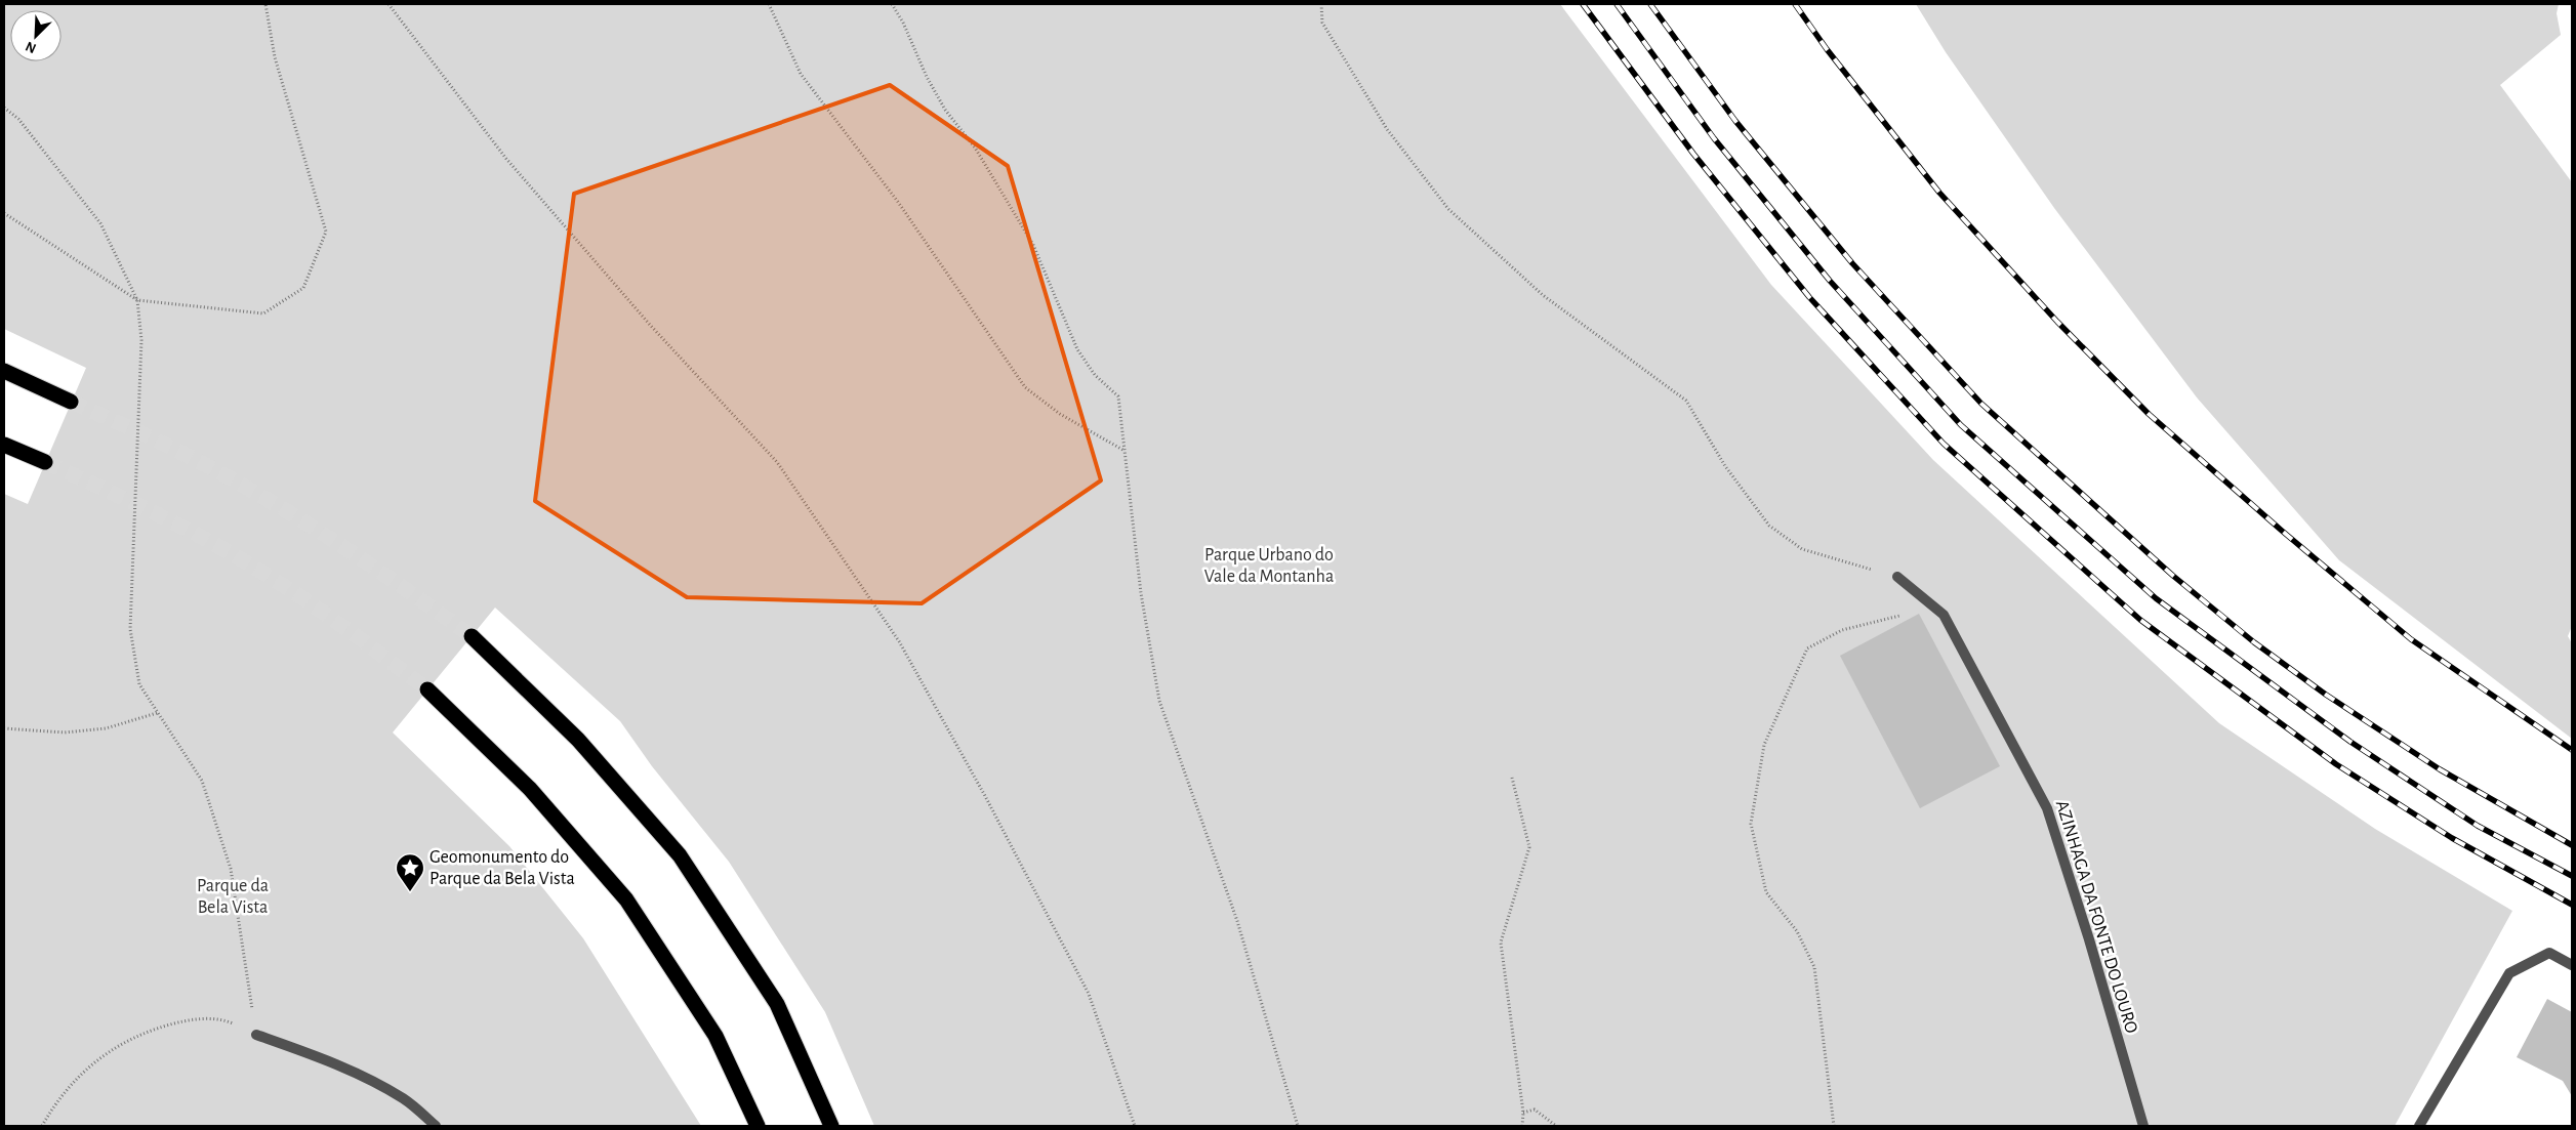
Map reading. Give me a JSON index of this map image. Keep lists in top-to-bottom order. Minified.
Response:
{"streets":{"street":["AZINHAGA DA FONTE DO LOURO"]},"parks":["Parque Urbano do Vale da Montanha","Parque da Bela Vista"],"places":{"place":["Geomonumento do Parque da Bela Vista"]},"north":"bottom left"}
